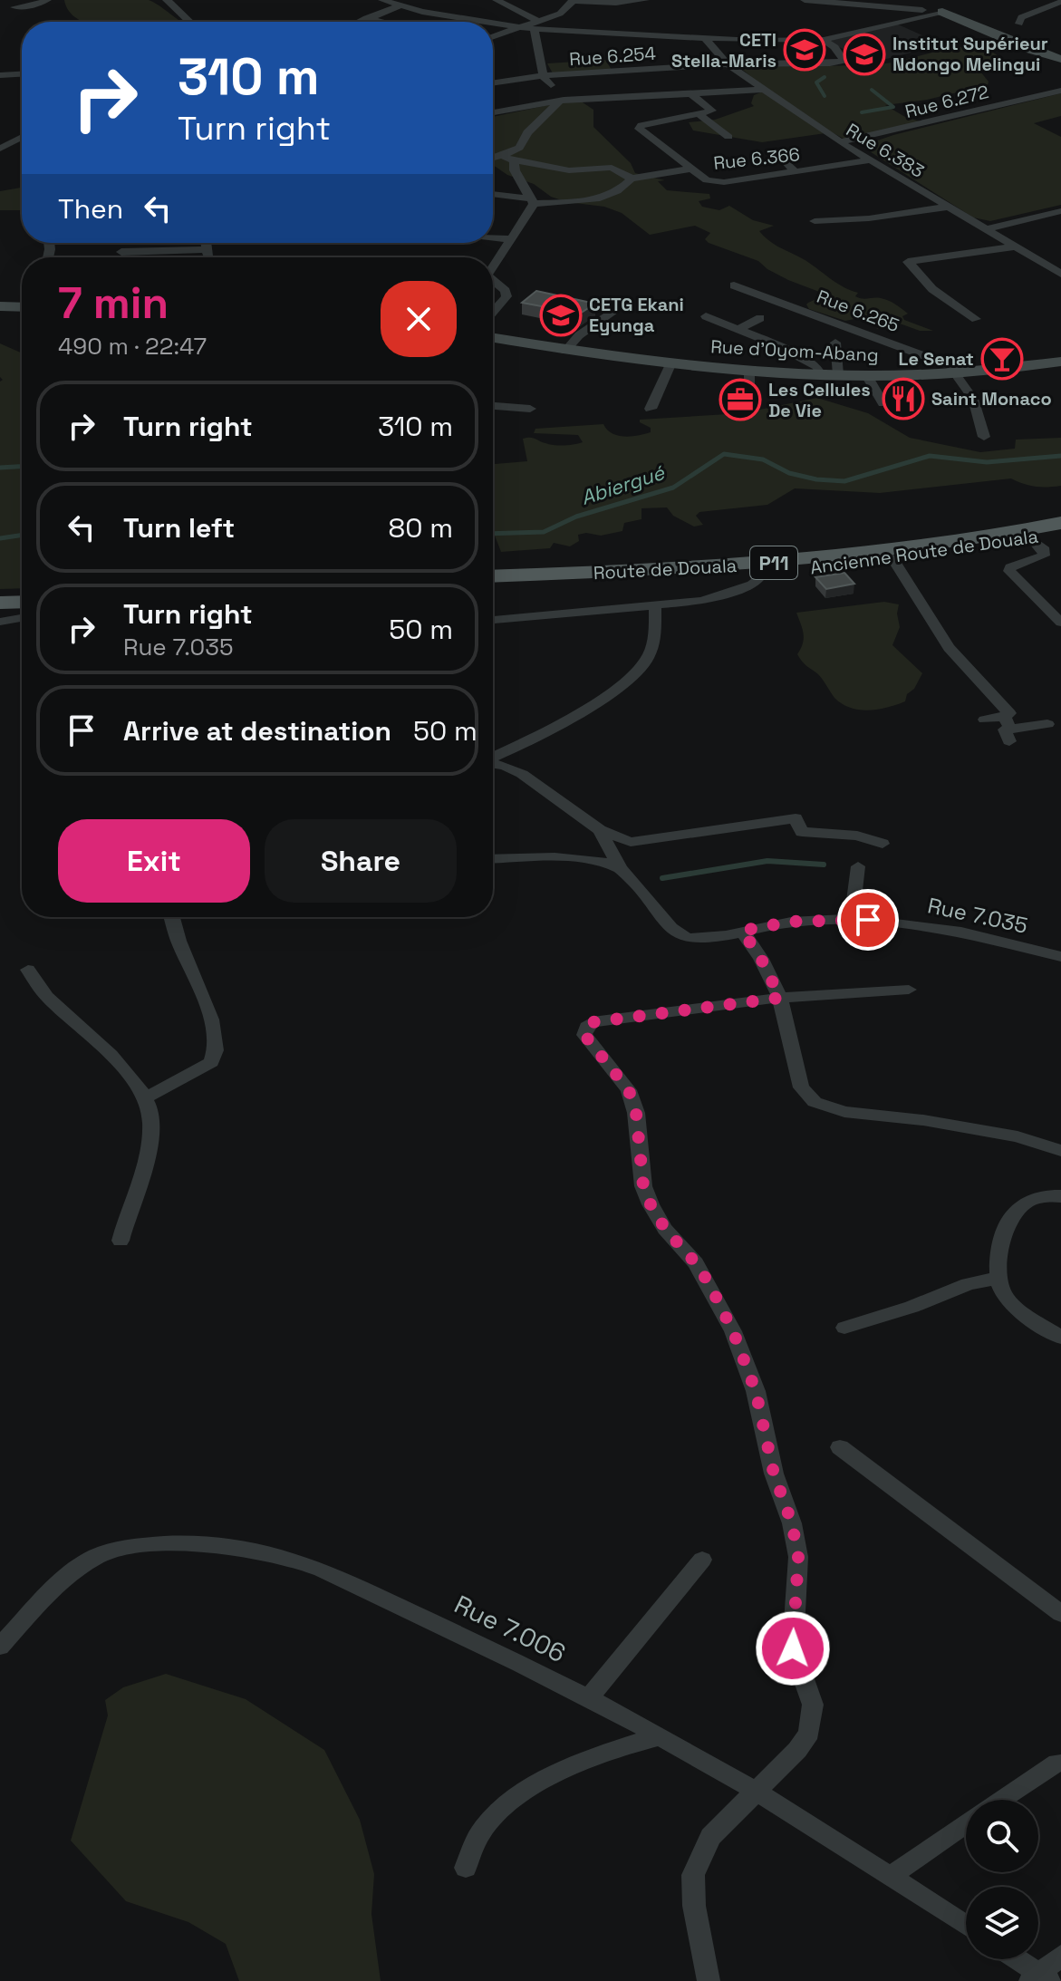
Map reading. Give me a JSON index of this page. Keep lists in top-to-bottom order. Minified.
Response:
{"streets":{"main road":["Rue d'Oyom-Abang","Ancienne Route de Douala","P11","Route de Douala"],"street":["Rue 6.254","Rue 6.272","Rue 6.383","Rue 6.366","Rue 6.265","Rue 7.035","Rue 7.006"]},"crossings":[["Rue 6.254","Rue 6.383"],["Rue 6.272","Rue 6.383"],["Rue 6.383","Rue 6.366"],["Rue 6.265","Rue d'Oyom-Abang"],["Ancienne Route de Douala","Route de Douala"]],"water":["Abiergué"],"places":{"school or university":["CETI Stella-Maris","Institut Supérieur Ndongo Melingui","CETG Ekani Eyunga"],"bar":["Le Senat"],"restaurant":["Saint Monaco"],"office":["Les Cellules De Vie"]},"page":{"turn":["310 m","Turn right"],"then":"Then","heading":["7 min","490 m · 22:47"],"list":[{"name":"Turn right","value":"310 m"},{"name":"Turn left","value":"80 m"},{"name":"Turn right","note":"Rue 7.035","value":"50 m"},{"name":"Arrive at destination","value":"50 m"}],"buttons":["Exit","Share"]}}
